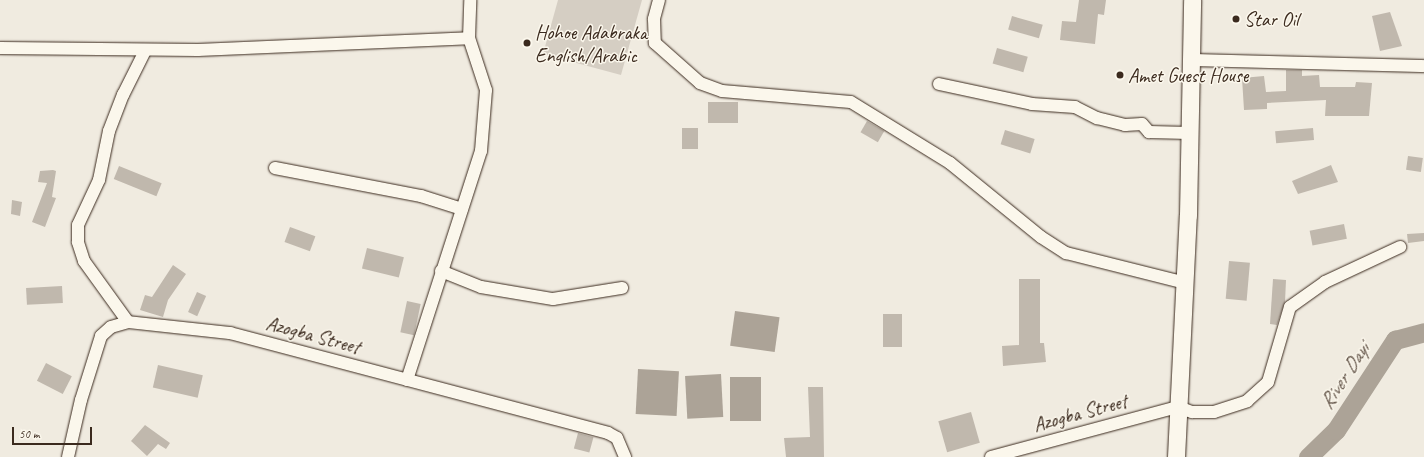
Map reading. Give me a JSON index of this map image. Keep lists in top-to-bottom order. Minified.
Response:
{"streets":{"street":["Azogba Street"]},"water":["River Dayi"],"places":["Star Oil","Hohoe Adabraka English/Arabic","Amet Guest House"],"scale_bar":"50 m"}
